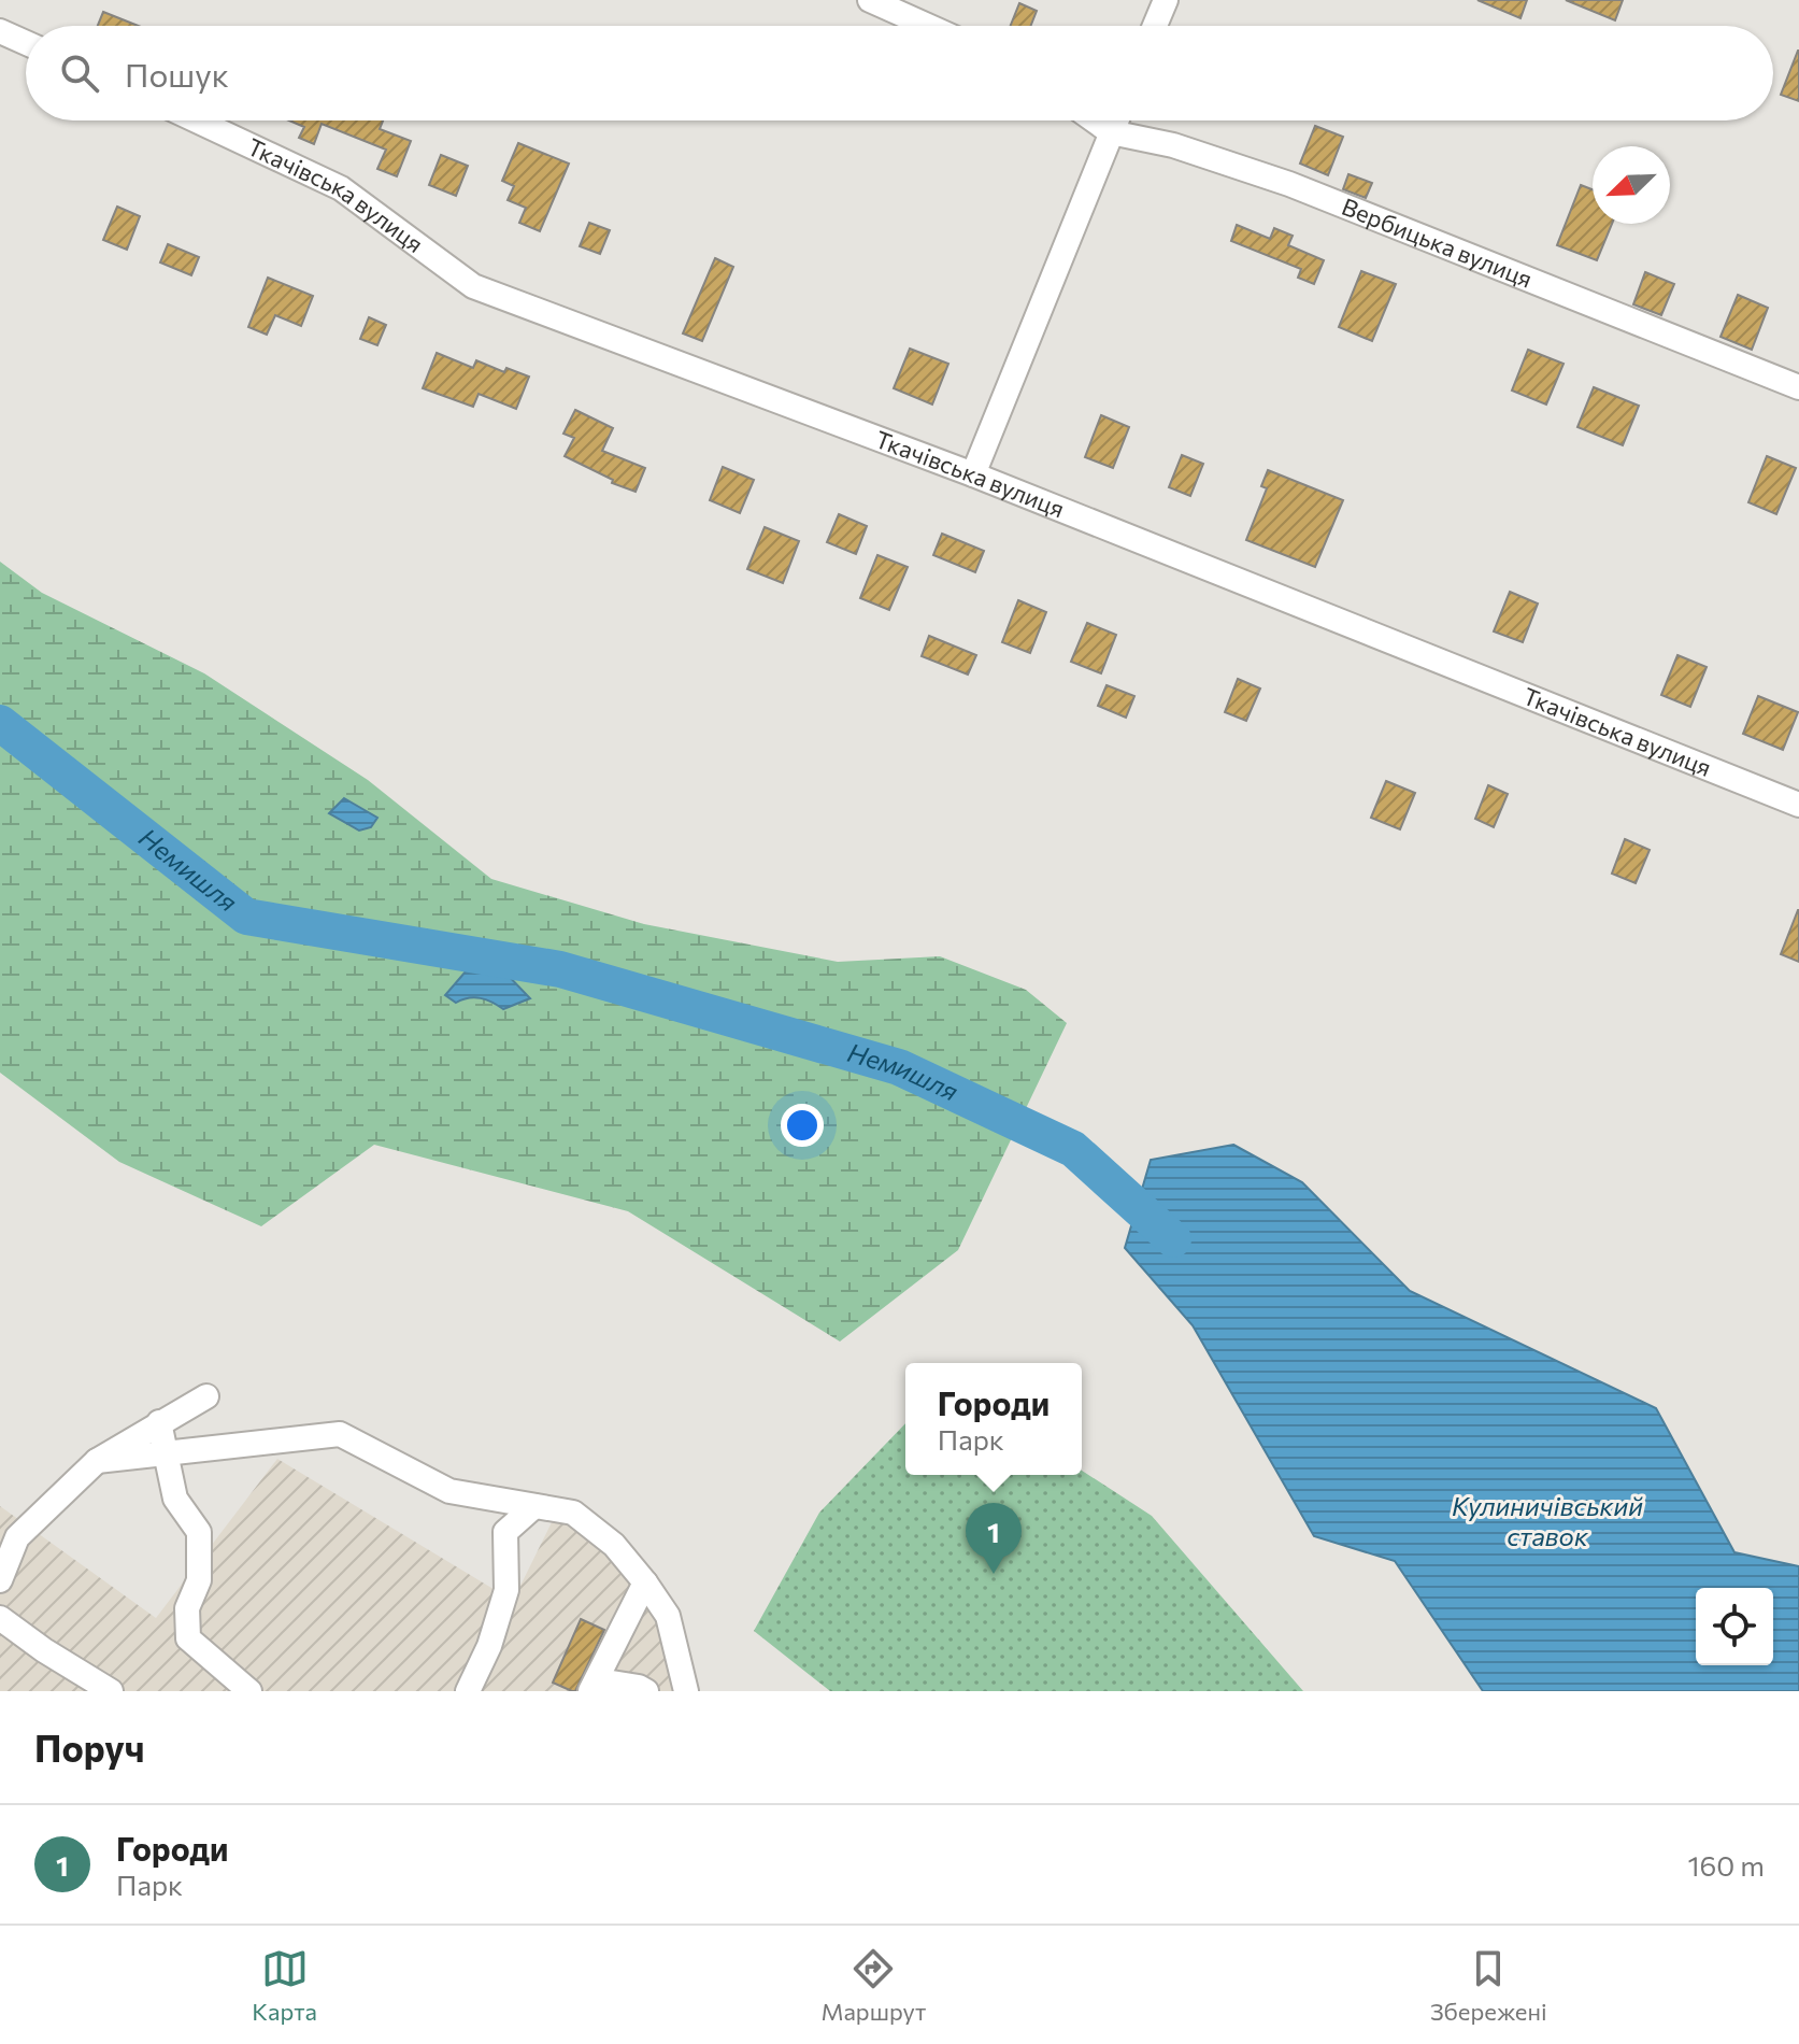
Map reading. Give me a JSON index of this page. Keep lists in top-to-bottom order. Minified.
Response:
{"streets":{"street":["Ткачівська вулиця","Вербицька вулиця"]},"water":["Немишля","Кулиничівський ставок"],"north":"bottom left","page":{"search":"Пошук","popup":["Городи","Парк"],"pins":"1","heading":"Поруч","list":[{"mark":"1","name":"Городи","note":"Парк","value":"160 m"}],"nav":["Карта","Маршрут","Збережені"]}}
